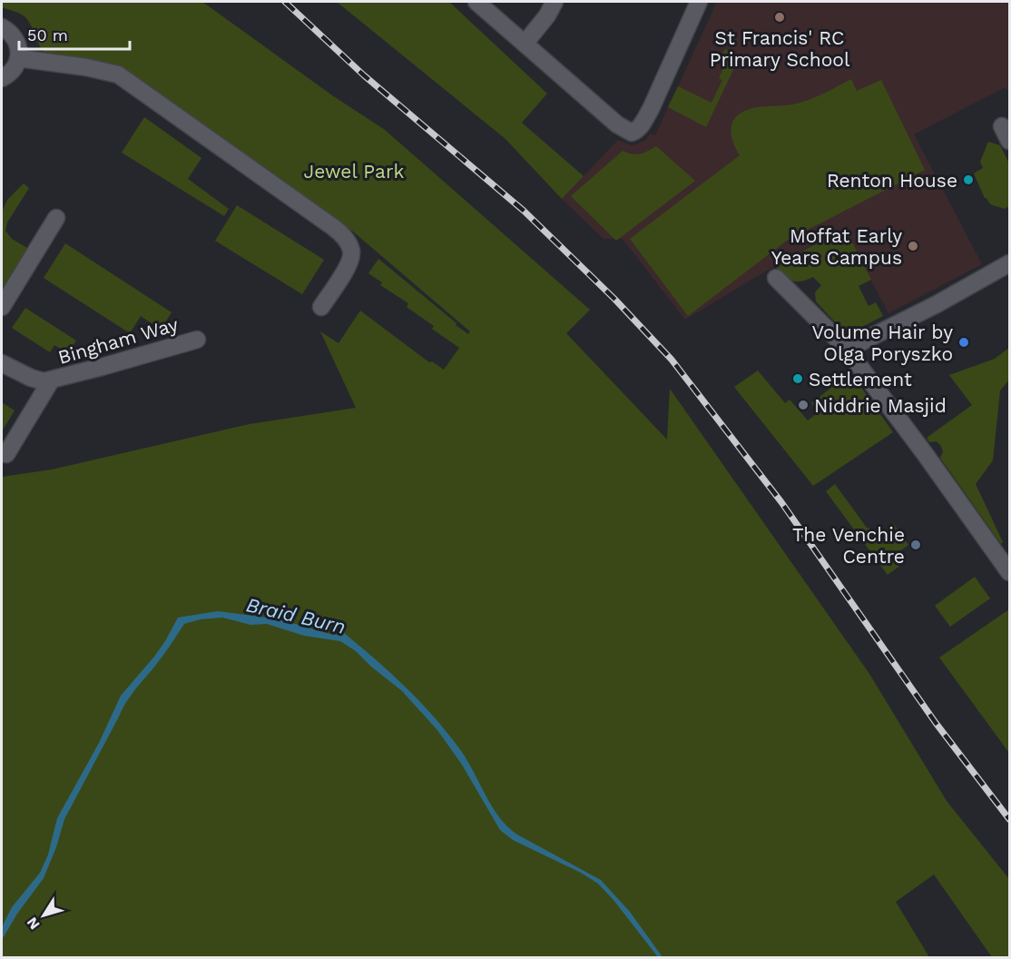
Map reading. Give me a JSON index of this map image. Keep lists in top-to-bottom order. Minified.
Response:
{"streets":{"street":["Bingham Way"]},"water":["Braid Burn"],"parks":["Jewel Park"],"places":["St Francis' RC Primary School","Renton House","Moffat Early Years Campus","Volume Hair by Olga Poryszko","Settlement","Niddrie Masjid","The Venchie Centre"],"scale_bar":"50 m","north":"bottom left"}
